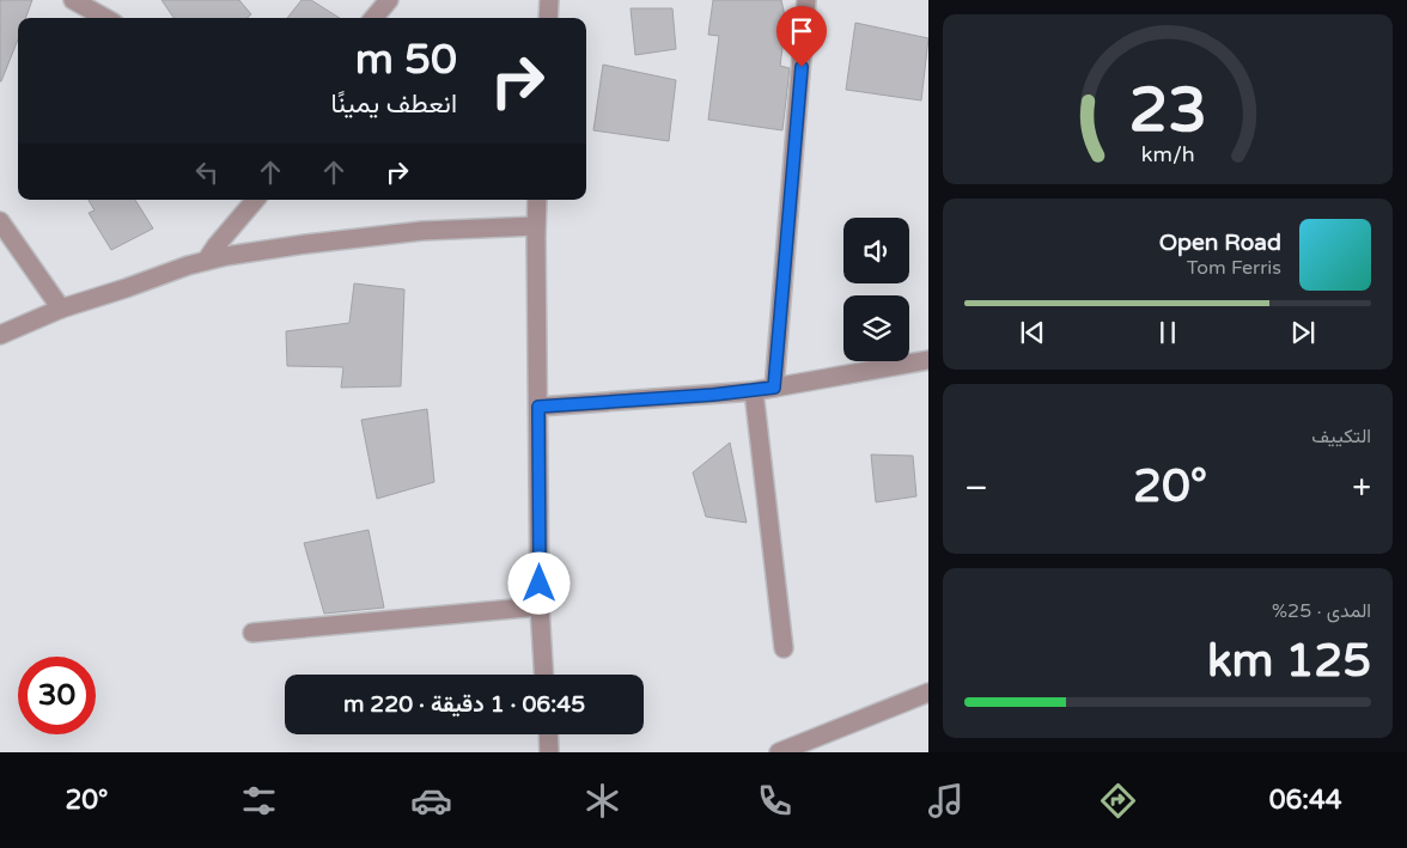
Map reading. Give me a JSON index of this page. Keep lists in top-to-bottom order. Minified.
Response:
{"page":{"turn":["50 m","انعطف يمينًا"],"song":["Open Road","Tom Ferris"],"tile":["التكييف",["المدى · 25%","125 km"]],"heat":["−","20°","+"],"limit":"30","trip":"06:45 · 1 دقيقة · 220 m","tabs":["06:44","20°"],"gauge":["23","km/h"]}}
